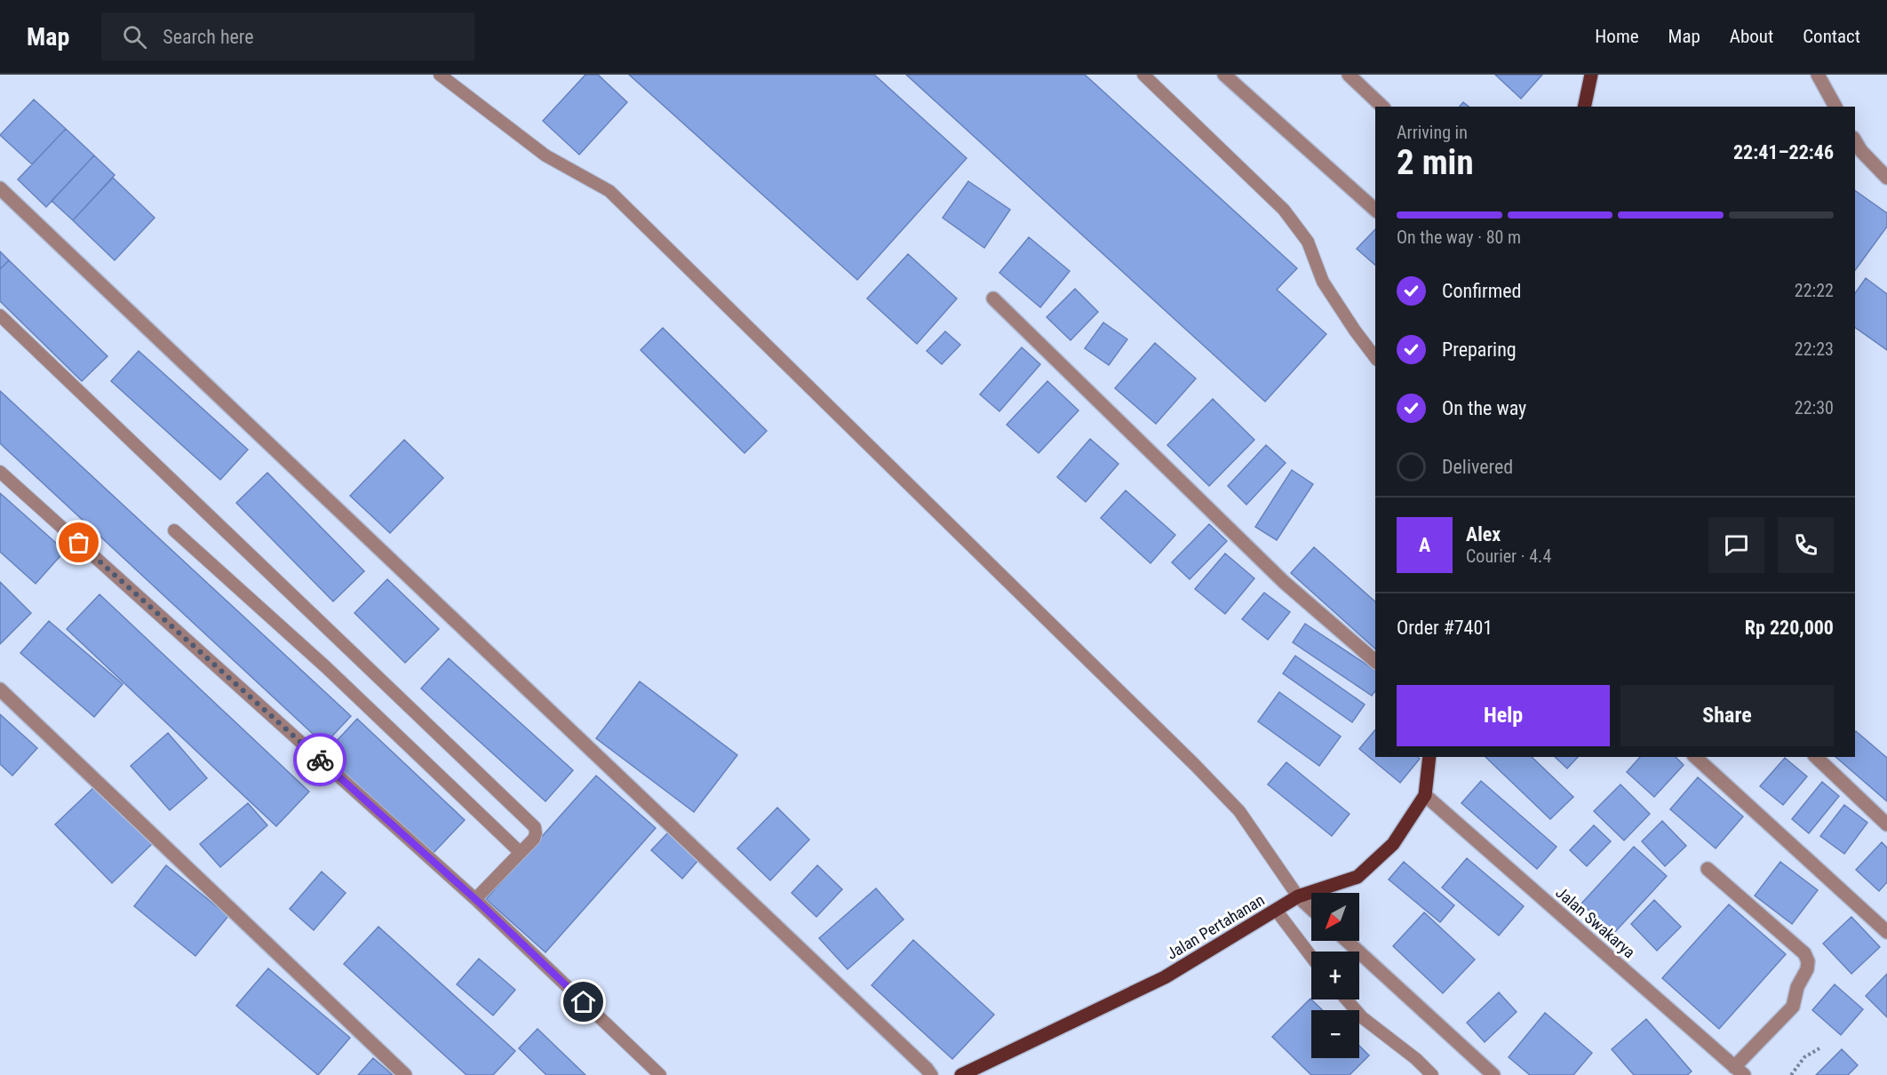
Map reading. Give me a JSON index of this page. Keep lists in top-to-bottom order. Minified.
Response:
{"streets":{"main road":["Jalan Pertahanan"],"street":["Jalan Swakarya"]},"crossings":[["Jalan Swakarya","Jalan Pertahanan"]],"north":"bottom left","page":{"header":"Map","search":"Search here","nav":["Home","Map","About","Contact"],"heading":["2 min","Arriving in","22:41–22:46"],"panel":["Alex","Courier · 4.4","Order #7401","Rp 220,000"],"bar":"On the way · 80 m","list":[["Confirmed","22:22"],["Preparing","22:23"],["On the way","22:30"],"Delivered"],"round":"A","buttons":["Help","Share"],"map_buttons":["+","−"]}}
